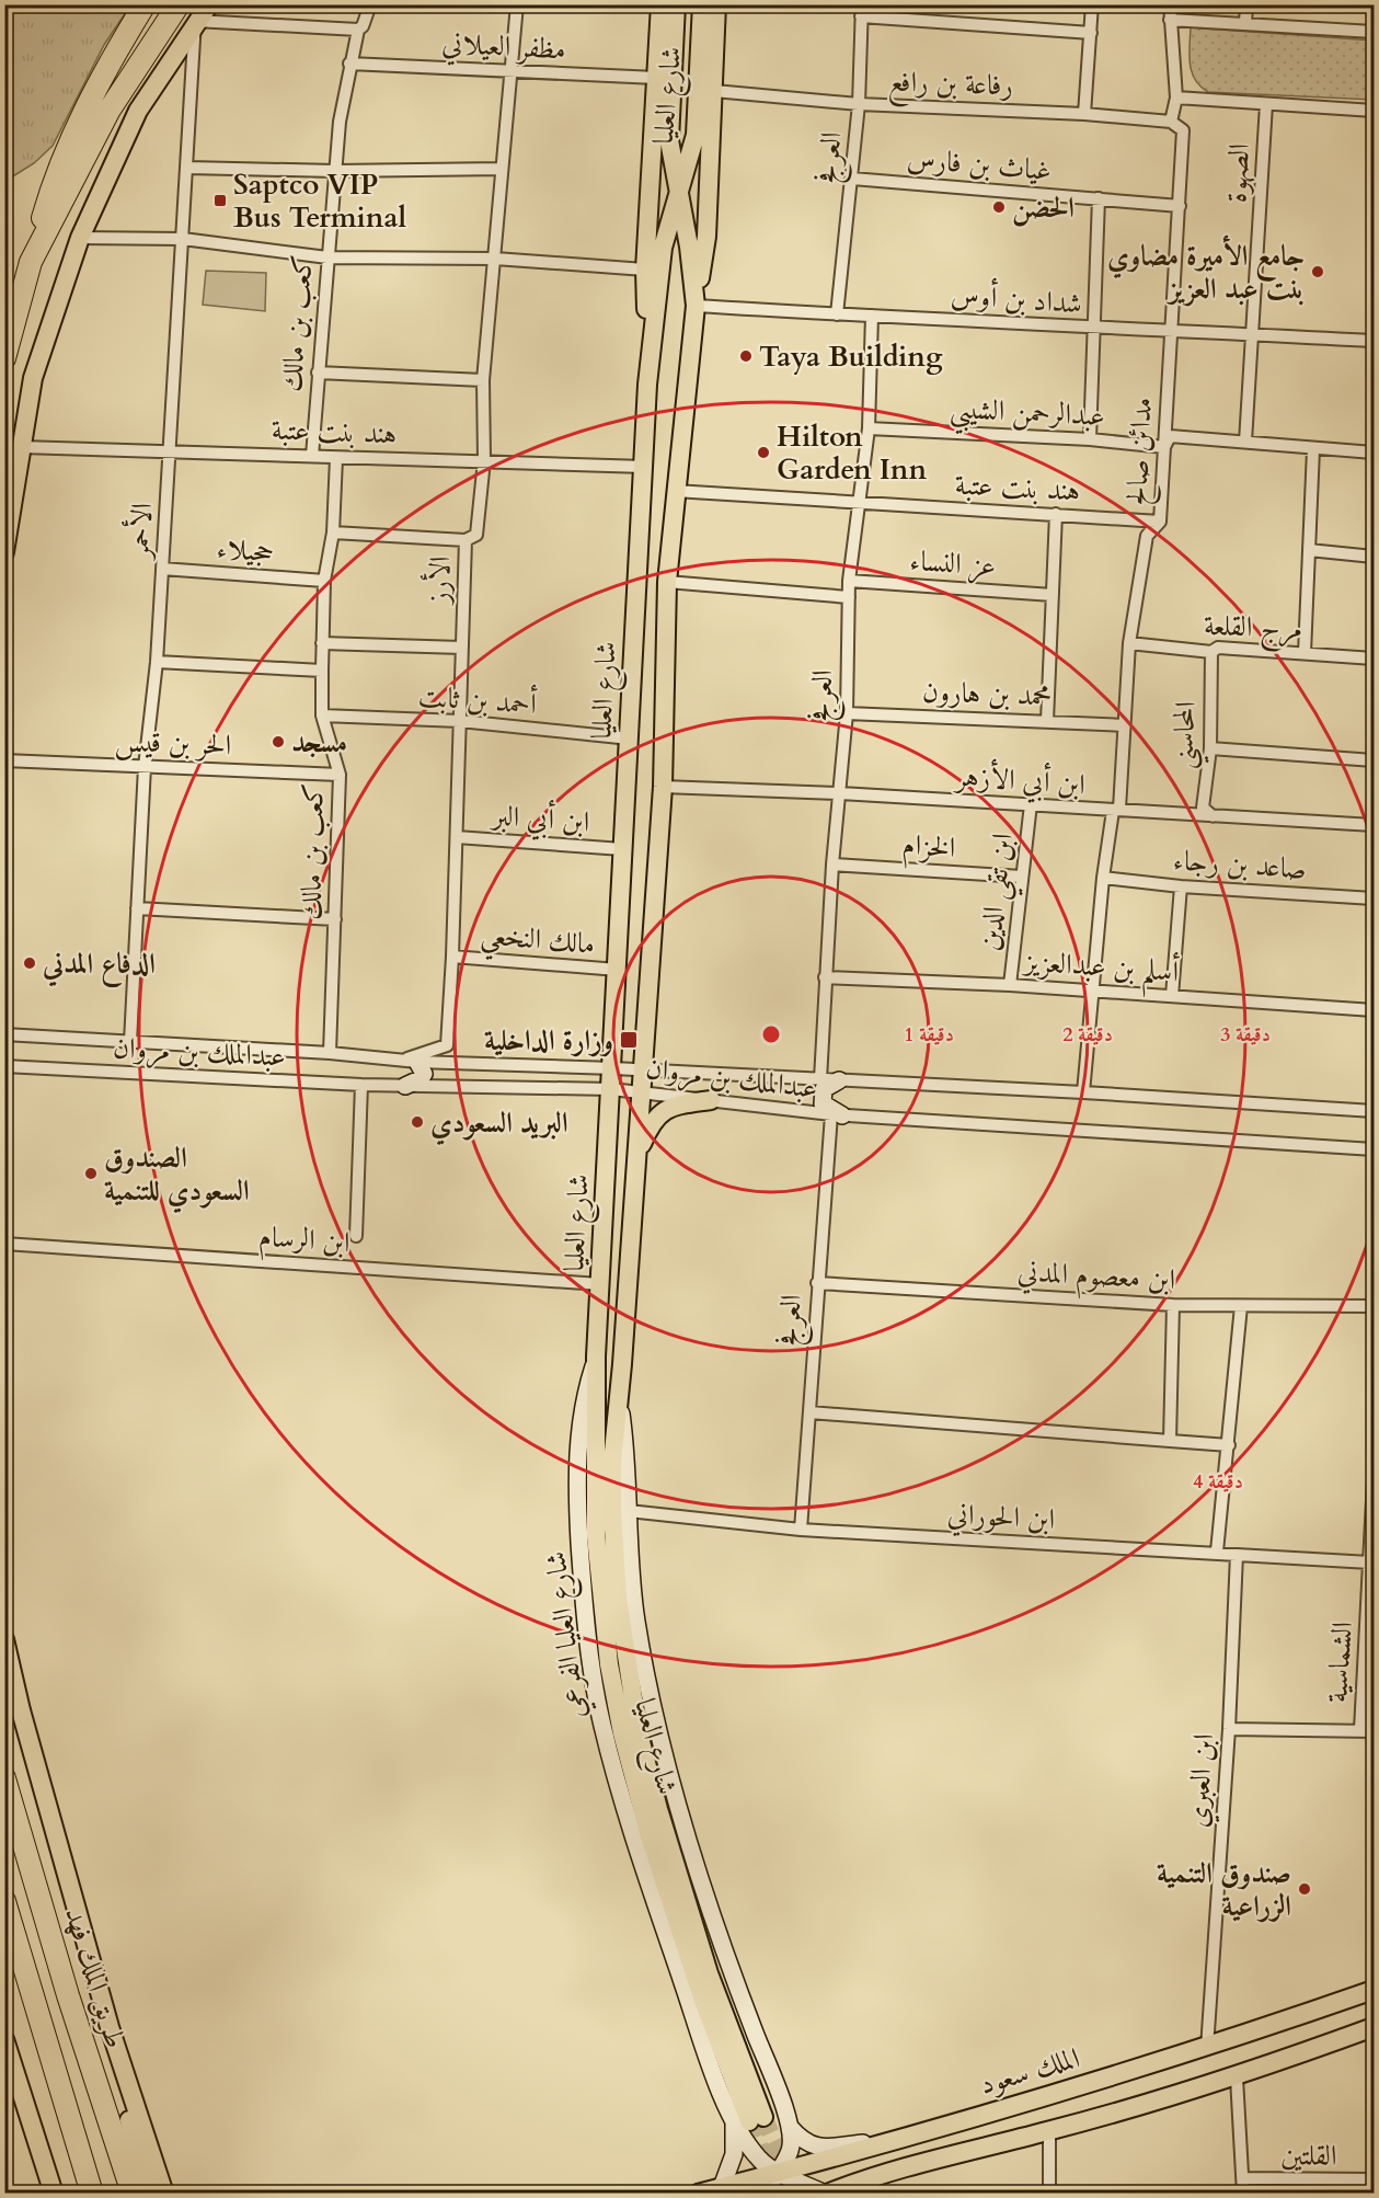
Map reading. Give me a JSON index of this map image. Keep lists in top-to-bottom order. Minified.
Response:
{"streets":{"highway":["طريق الملك فهد"],"main road":["شارع العليا","الملك سعود"],"street":["مظفر العيلاني","رفاعة بن رافع","العرفج","غياث بن فارس","الصهوة","شداد بن أوس","كعب بن مالك","عبدالرحمن الشيبي","هند بنت عتبة","مدائن صالح","الأحمر","حجيلاء","عز النساء","الأرز","مرج القلعة","محمد بن هارون","أحمد بن ثابت","المحاسني","الحر بن قيس","ابن أبي الأزهر","ابن أبي البر","الخزام","صاعد بن رجاء","ابن تقي الدين","مالك النخعي","أسلم بن عبدالعزيز","عبدالملك بن مروان","ابن الرسام","ابن معصوم المدني","ابن الحوراني","الشماسية","ابن العبري","القلتين"]},"crossings":[["مظفر العيلاني","كعب بن مالك"],["مظفر العيلاني","الأرز"],["رفاعة بن رافع","العرفج"],["رفاعة بن رافع","مدائن صالح"],["شارع العليا","شداد بن أوس"],["شارع العليا","هند بنت عتبة"],["شارع العليا","أحمد بن ثابت"],["شارع العليا","ابن أبي الأزهر"],["شارع العليا","ابن أبي البر"],["شارع العليا","مالك النخعي"],["شارع العليا","عبدالملك بن مروان"],["شارع العليا","ابن الرسام"],["العرفج","غياث بن فارس"],["العرفج","شداد بن أوس"],["العرفج","عبدالرحمن الشيبي"],["العرفج","هند بنت عتبة"],["العرفج","عز النساء"],["العرفج","محمد بن هارون"],["العرفج","ابن أبي الأزهر"],["العرفج","الخزام"],["العرفج","أسلم بن عبدالعزيز"],["العرفج","عبدالملك بن مروان"],["العرفج","ابن معصوم المدني"],["العرفج","ابن الحوراني"],["غياث بن فارس","مدائن صالح"],["الصهوة","شداد بن أوس"],["الصهوة","عبدالرحمن الشيبي"],["شداد بن أوس","مدائن صالح"],["كعب بن مالك","هند بنت عتبة"],["كعب بن مالك","حجيلاء"],["كعب بن مالك","أحمد بن ثابت"],["كعب بن مالك","الحر بن قيس"],["كعب بن مالك","عبدالملك بن مروان"],["عبدالرحمن الشيبي","مدائن صالح"],["هند بنت عتبة","مدائن صالح"],["هند بنت عتبة","الأحمر"],["هند بنت عتبة","الأرز"],["مدائن صالح","مرج القلعة"],["مدائن صالح","محمد بن هارون"],["مدائن صالح","ابن أبي الأزهر"],["مدائن صالح","صاعد بن رجاء"],["مدائن صالح","أسلم بن عبدالعزيز"],["مدائن صالح","عبدالملك بن مروان"],["الأحمر","حجيلاء"],["الأحمر","الحر بن قيس"],["الأحمر","عبدالملك بن مروان"],["الأرز","أحمد بن ثابت"],["الأرز","ابن أبي البر"],["الأرز","مالك النخعي"],["الأرز","عبدالملك بن مروان"],["مرج القلعة","المحاسني"],["المحاسني","ابن أبي الأزهر"],["ابن أبي الأزهر","ابن تقي الدين"],["الخزام","ابن تقي الدين"],["ابن تقي الدين","أسلم بن عبدالعزيز"],["ابن الحوراني","الشماسية"],["ابن الحوراني","ابن العبري"],["ابن العبري","الملك سعود"]],"places":{"transit":["Saptco VIP Bus Terminal","وزارة الداخلية"],"other":["الحضن","جامع الأميرة مضاوي بنت عبد العزيز","Taya Building","Hilton Garden Inn","مسجد","الدفاع المدني","البريد السعودي","الصندوق السعودي للتنمية","صندوق التنمية الزراعية"]},"rings":["1 دقيقة","2 دقيقة","3 دقيقة","4 دقيقة"]}
